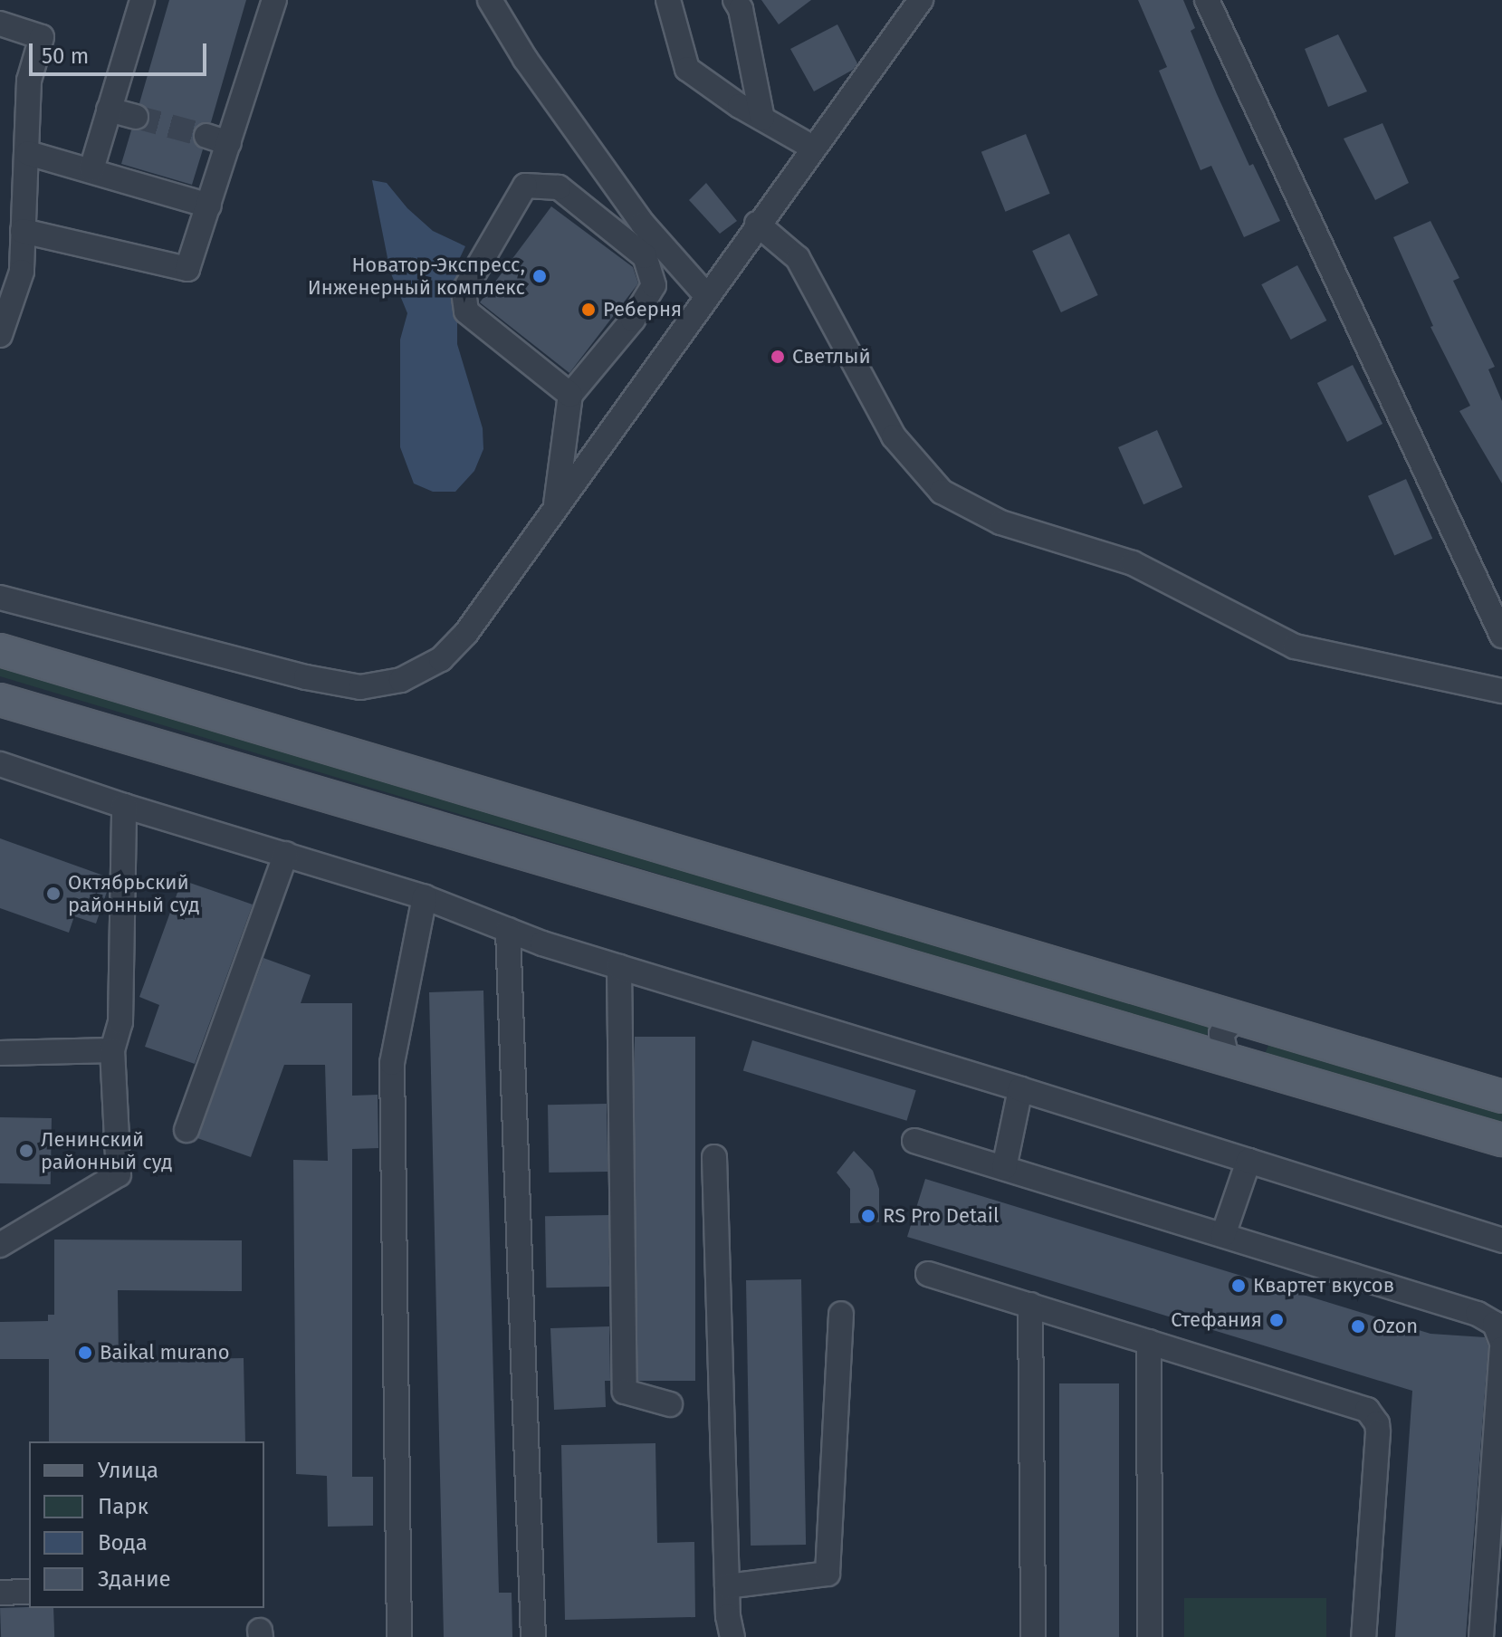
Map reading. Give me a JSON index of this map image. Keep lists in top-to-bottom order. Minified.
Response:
{"places":["Новатор-Экспресс, Инженерный комплекс","Реберня","Светлый","Октябрьский районный суд","Ленинский районный суд","RS Pro Detail","Квартет вкусов","Стефания","Ozon","Baikal murano"],"legend":["Улица","Парк","Вода","Здание"],"scale_bar":"50 m"}
